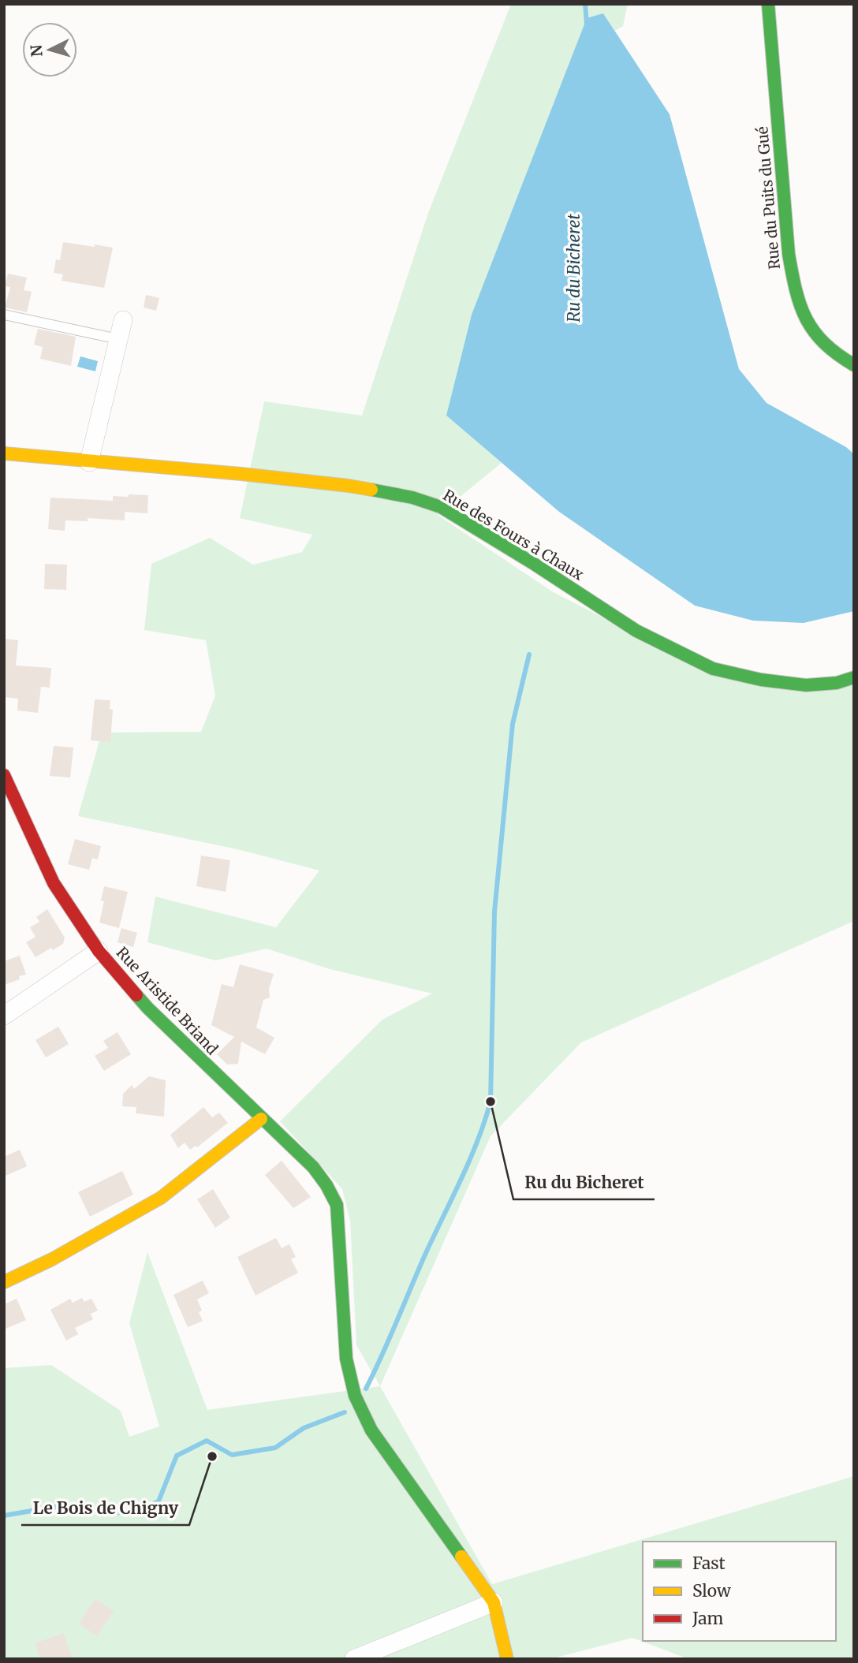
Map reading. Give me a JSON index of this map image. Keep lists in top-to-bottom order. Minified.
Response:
{"streets":{"street":["Rue du Puits du Gué","Rue des Fours à Chaux","Rue Aristide Briand"]},"water":["Ru du Bicheret"],"places":["Ru du Bicheret","Le Bois de Chigny"],"legend":["Fast","Slow","Jam"],"north":"left"}
